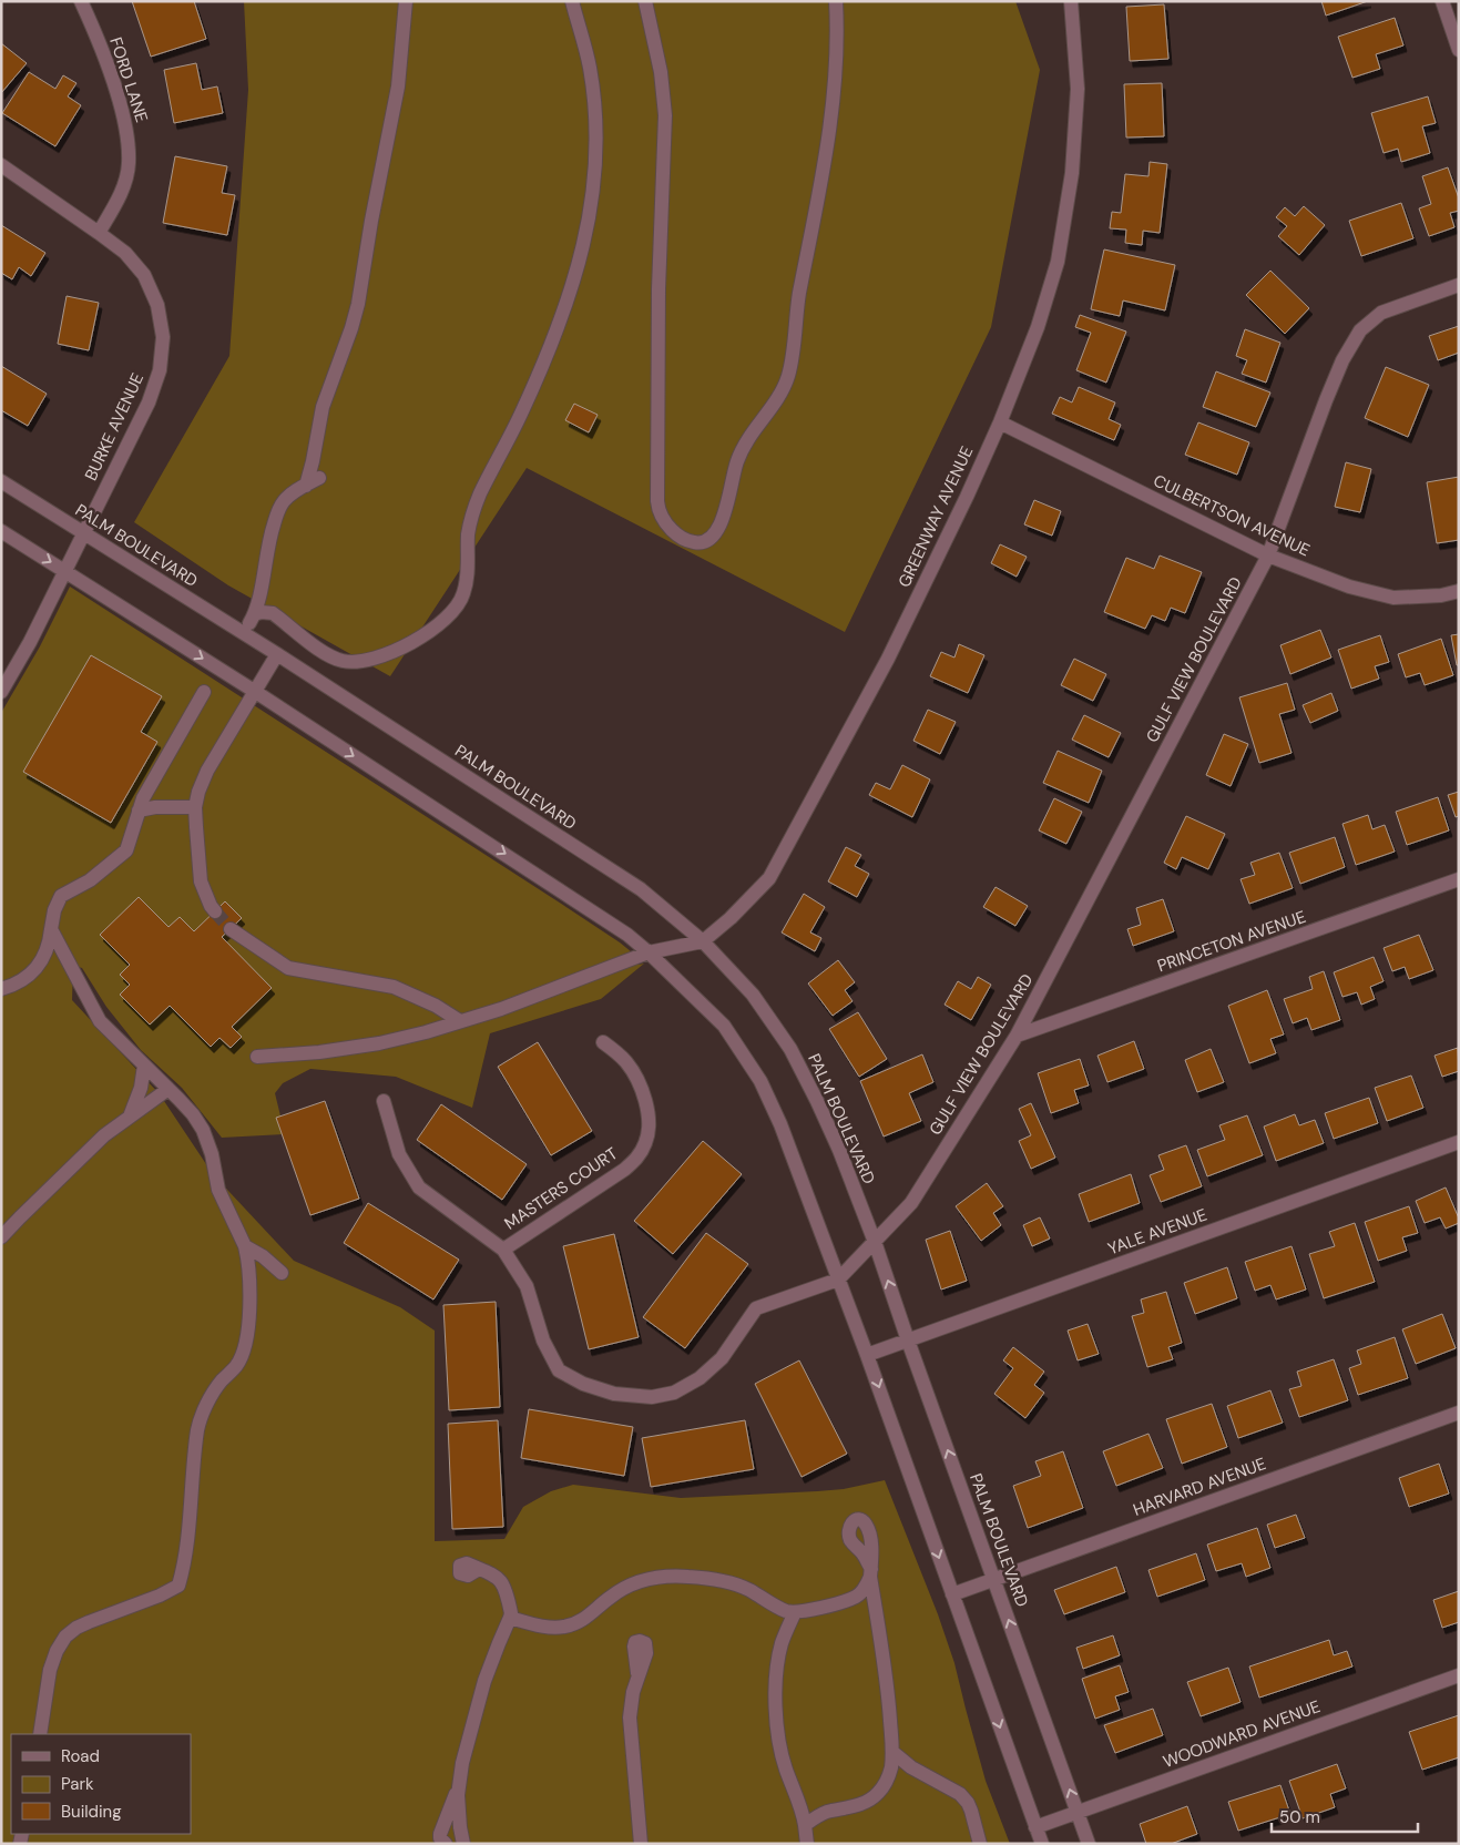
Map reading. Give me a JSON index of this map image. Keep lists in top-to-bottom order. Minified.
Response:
{"streets":{"street":["FORD LANE","BURKE AVENUE","CULBERTSON AVENUE","GREENWAY AVENUE","PALM BOULEVARD","GULF VIEW BOULEVARD","PRINCETON AVENUE","MASTERS COURT","YALE AVENUE","HARVARD AVENUE","WOODWARD AVENUE"]},"crossings":[["FORD LANE","BURKE AVENUE"],["BURKE AVENUE","PALM BOULEVARD"],["CULBERTSON AVENUE","GREENWAY AVENUE"],["CULBERTSON AVENUE","GULF VIEW BOULEVARD"],["GREENWAY AVENUE","PALM BOULEVARD"],["PALM BOULEVARD","GULF VIEW BOULEVARD"],["PALM BOULEVARD","YALE AVENUE"],["PALM BOULEVARD","HARVARD AVENUE"],["PALM BOULEVARD","WOODWARD AVENUE"],["GULF VIEW BOULEVARD","PRINCETON AVENUE"],["GULF VIEW BOULEVARD","MASTERS COURT"]],"legend":["Road","Park","Building"],"scale_bar":"50 m"}
